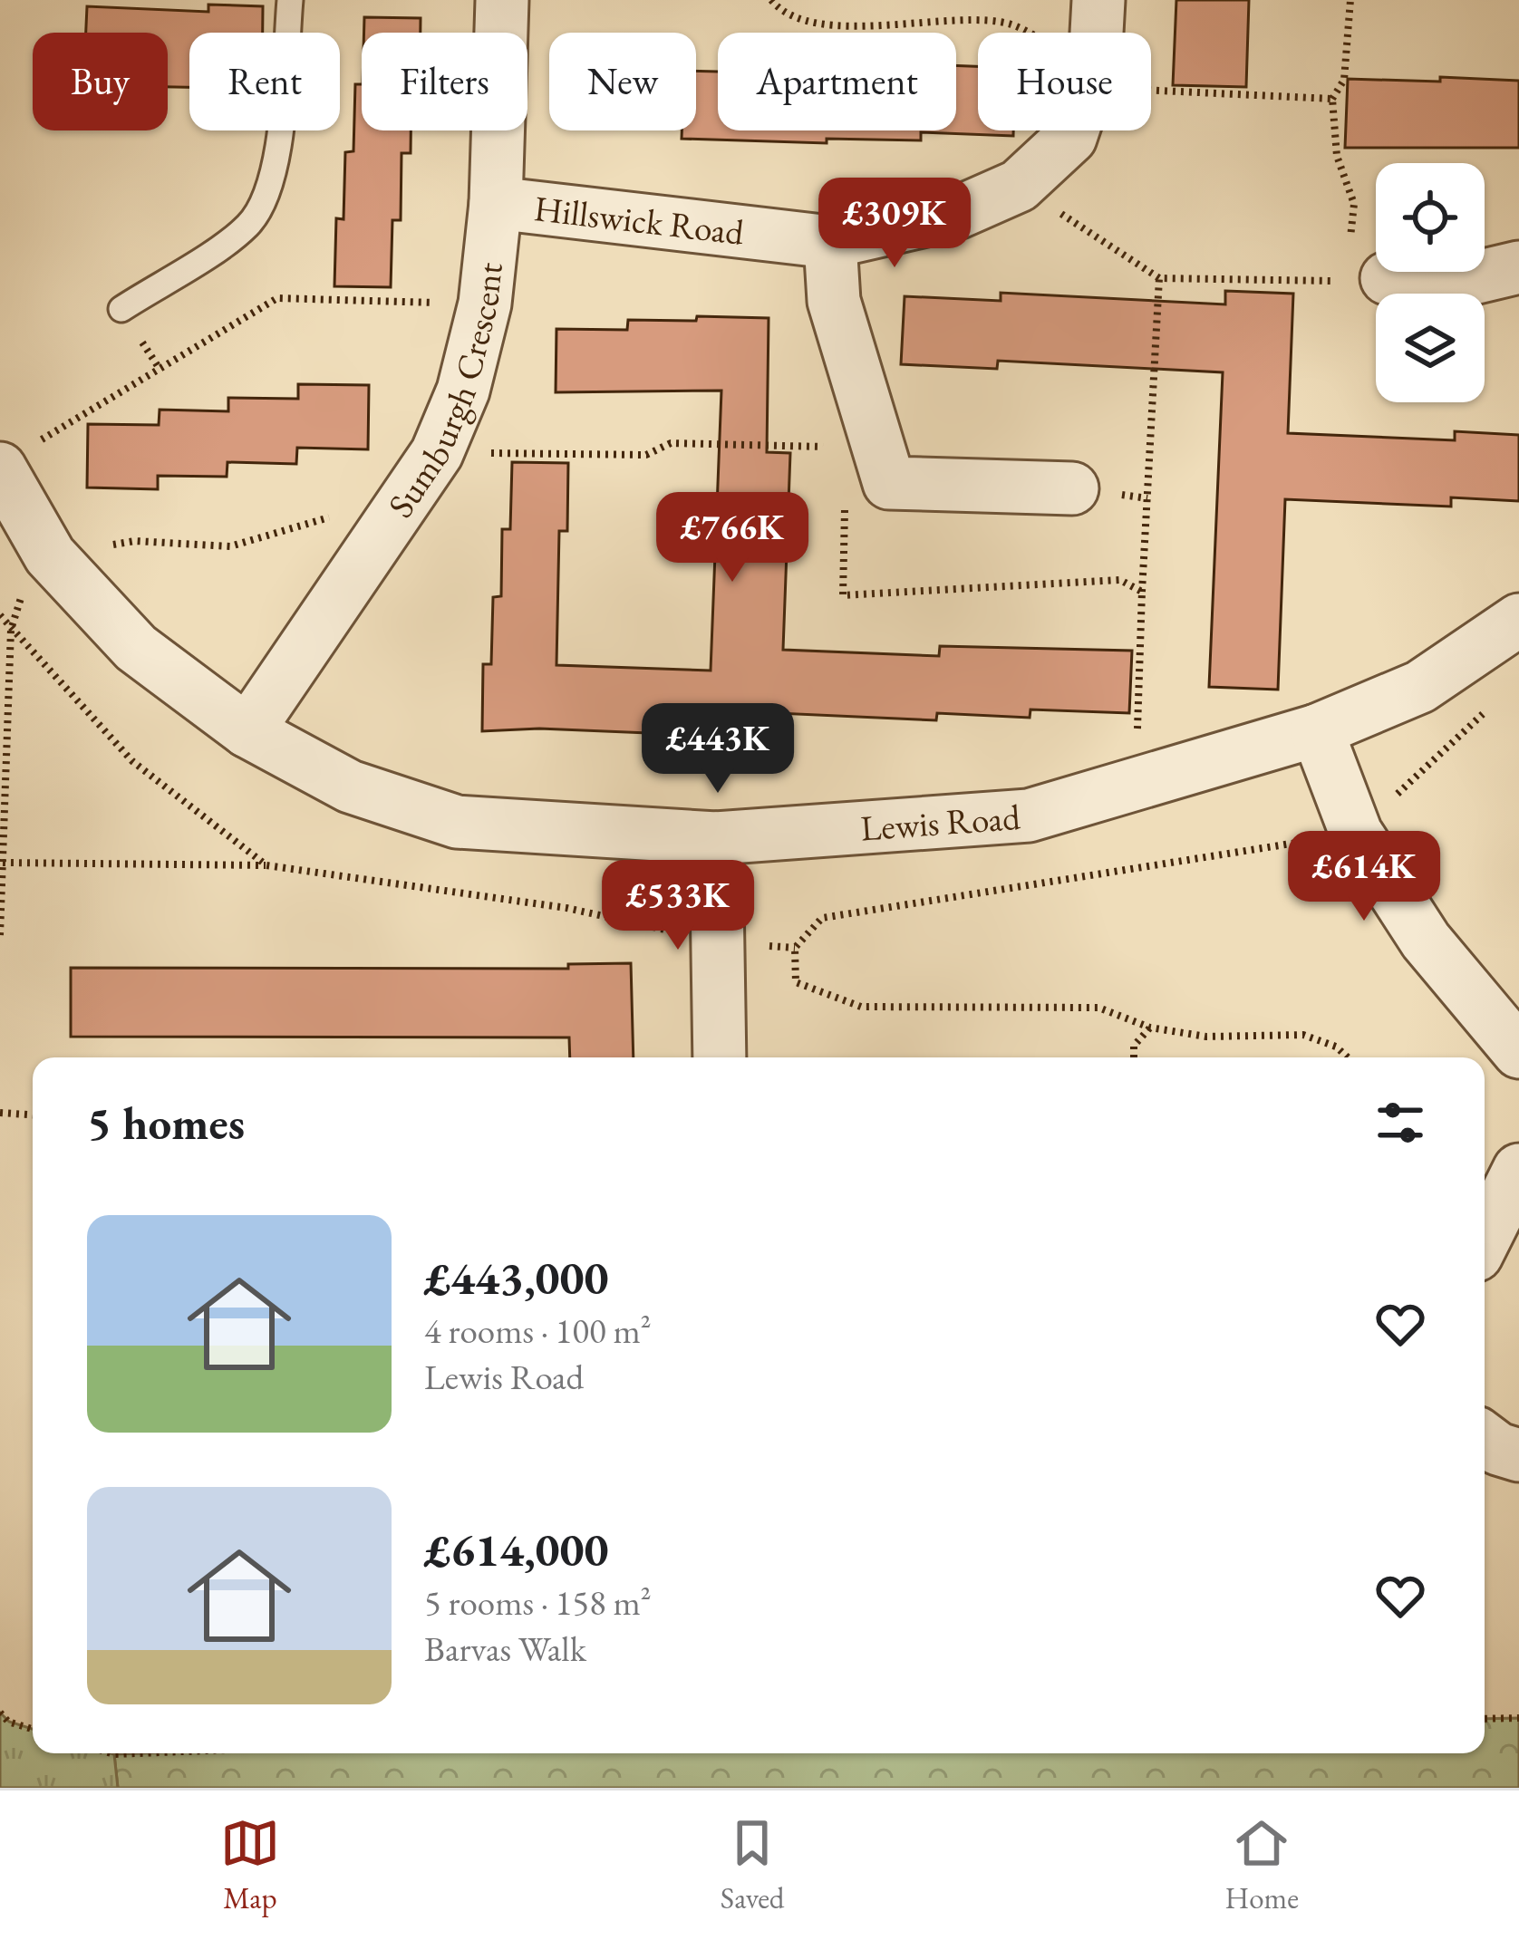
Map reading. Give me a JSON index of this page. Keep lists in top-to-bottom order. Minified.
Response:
{"streets":{"street":["Hillswick Road","Sumburgh Crescent","Lewis Road"]},"crossings":[["Hillswick Road","Sumburgh Crescent"],["Sumburgh Crescent","Lewis Road"]],"page":{"chip":["Buy","Rent","Filters","New","Apartment","House"],"price":["£309K","£766K","£443K","£614K","£533K"],"heading":"5 homes","list":[{"name":"£443,000","note":"4 rooms · 100 m² · Lewis Road"},{"name":"£614,000","note":"5 rooms · 158 m² · Barvas Walk"}],"tabs":["Map","Saved","Home"]}}
